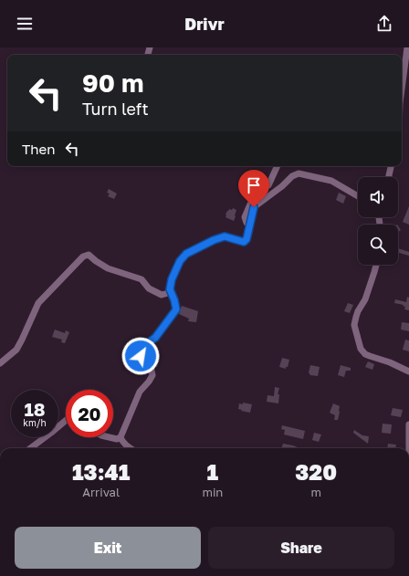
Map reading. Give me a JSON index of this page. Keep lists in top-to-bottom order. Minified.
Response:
{"page":{"header":"Drivr","turn":["90 m","Turn left"],"then":"Then","speed":"18 km/h","limit":"20","eta":["13:41","Arrival","1","min","320","m"],"buttons":["Exit","Share"]}}
